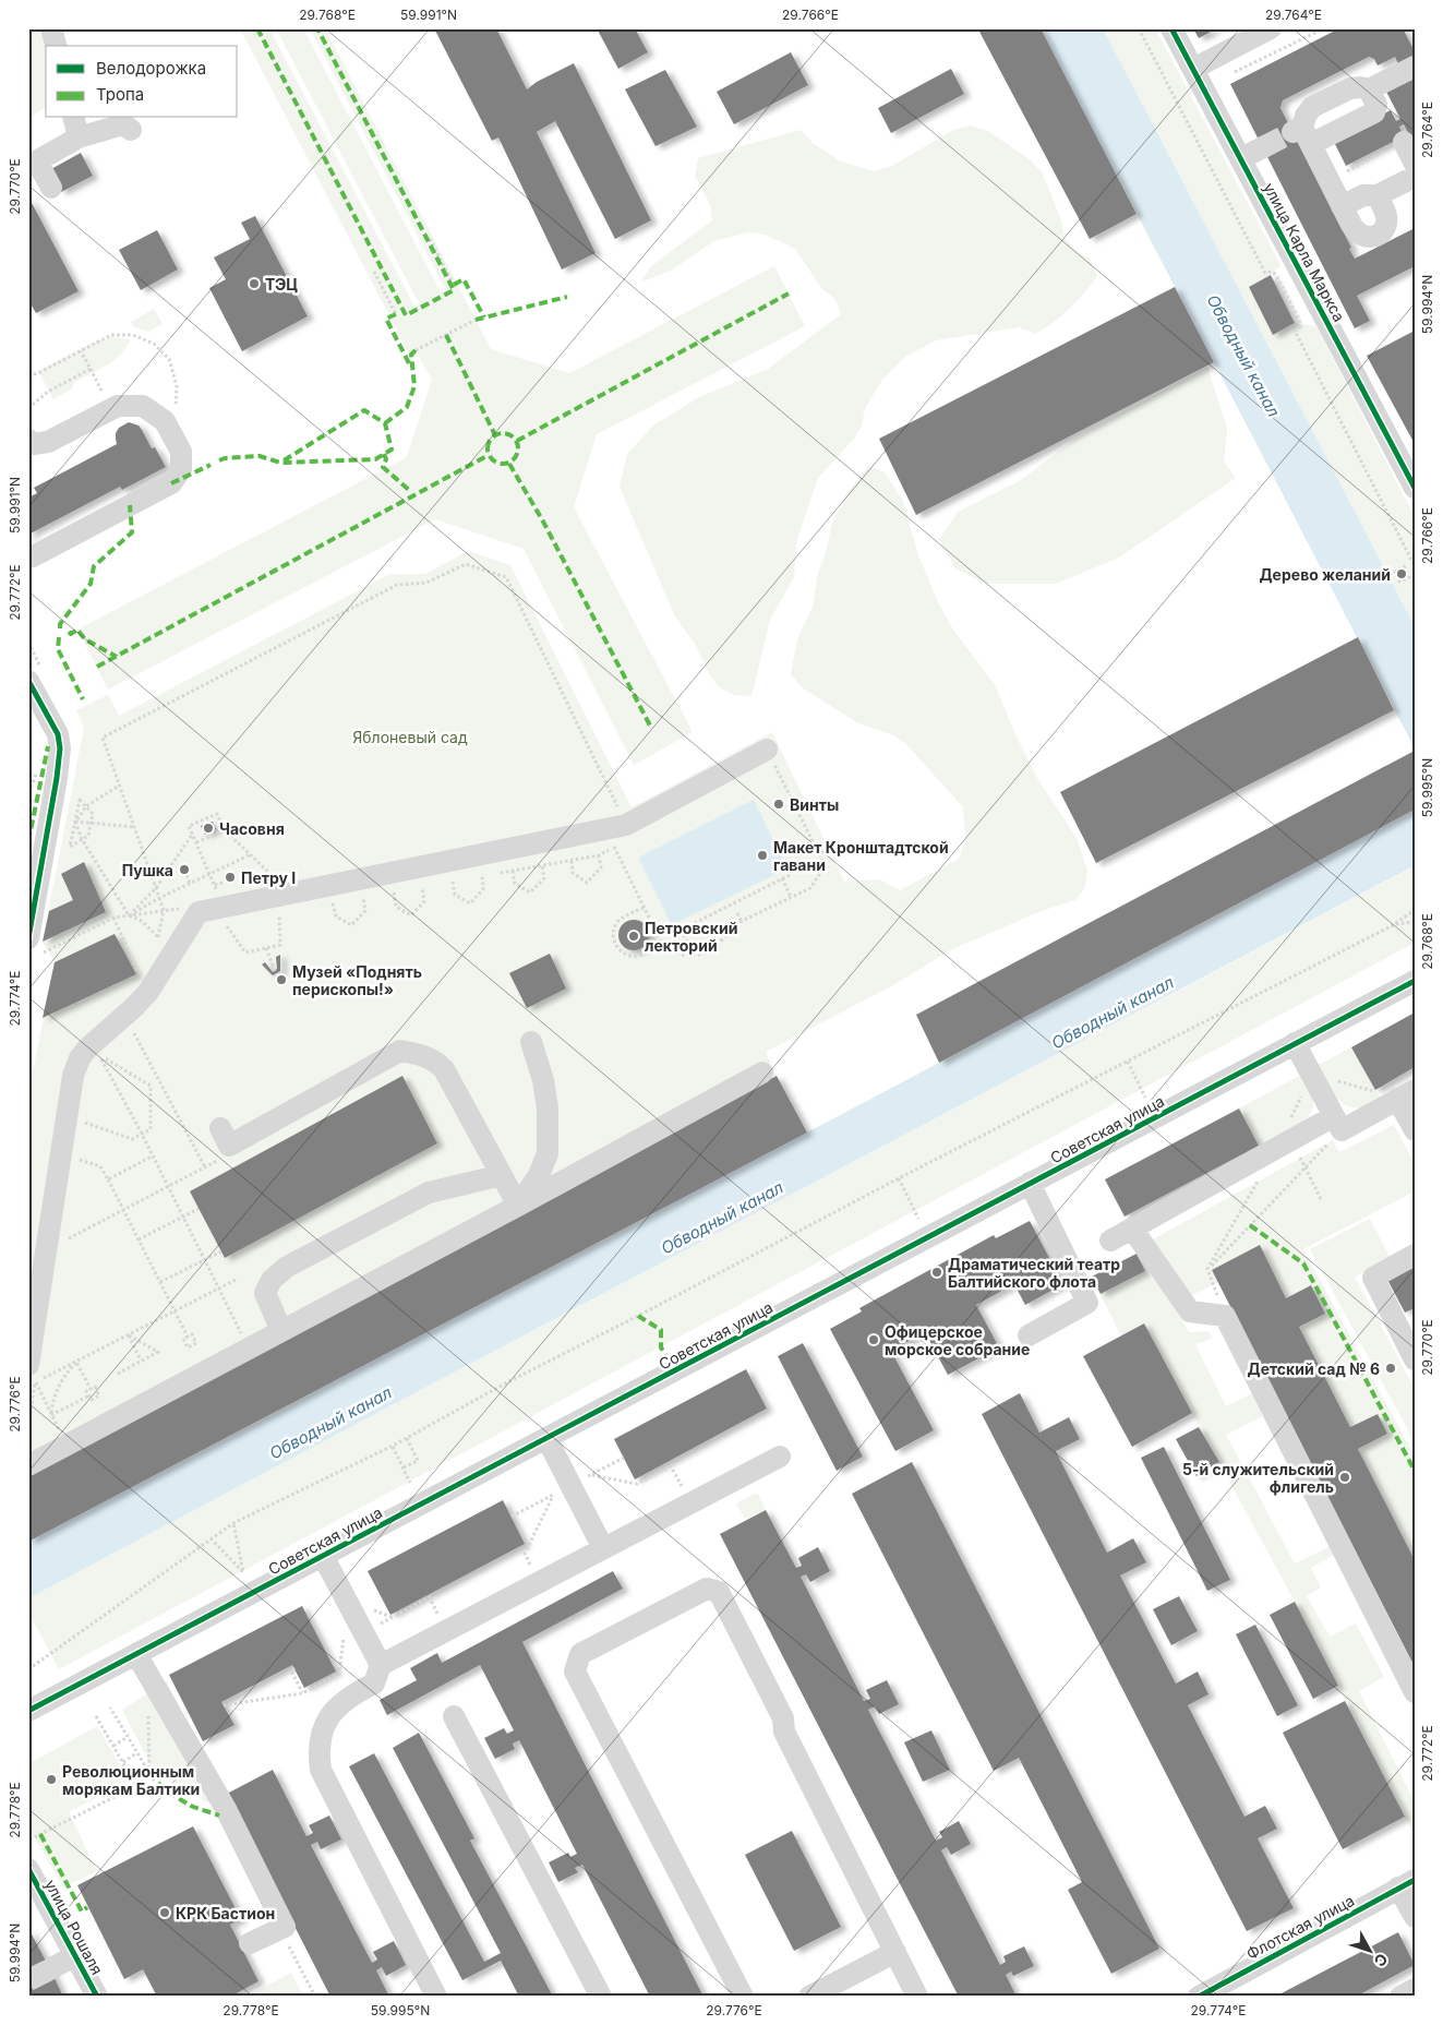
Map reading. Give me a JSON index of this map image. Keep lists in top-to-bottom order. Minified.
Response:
{"streets":{"street":["улица Карла Маркса","Советская улица","улица Рошаля","Флотская улица"]},"water":["Обводный канал"],"parks":["Яблоневый сад"],"places":["ТЭЦ","Дерево желаний","Винты","Часовня","Макет Кронштадтской гавани","Пушка","Петру I","Петровский лекторий","Музей «Поднять перископы!»","Драматический театр Балтийского флота","Офицерское морское собрание","Детский сад № 6","5-й служительский флигель","Революционным морякам Балтики","КРК Бастион"],"legend":["Велодорожка","Тропа"],"north":"bottom right","coordinates":["29.768°E","59.991°N","29.766°E","29.764°E","29.770°E","59.994°N","29.772°E","59.995°N","29.774°E","29.776°E","29.778°E"]}
